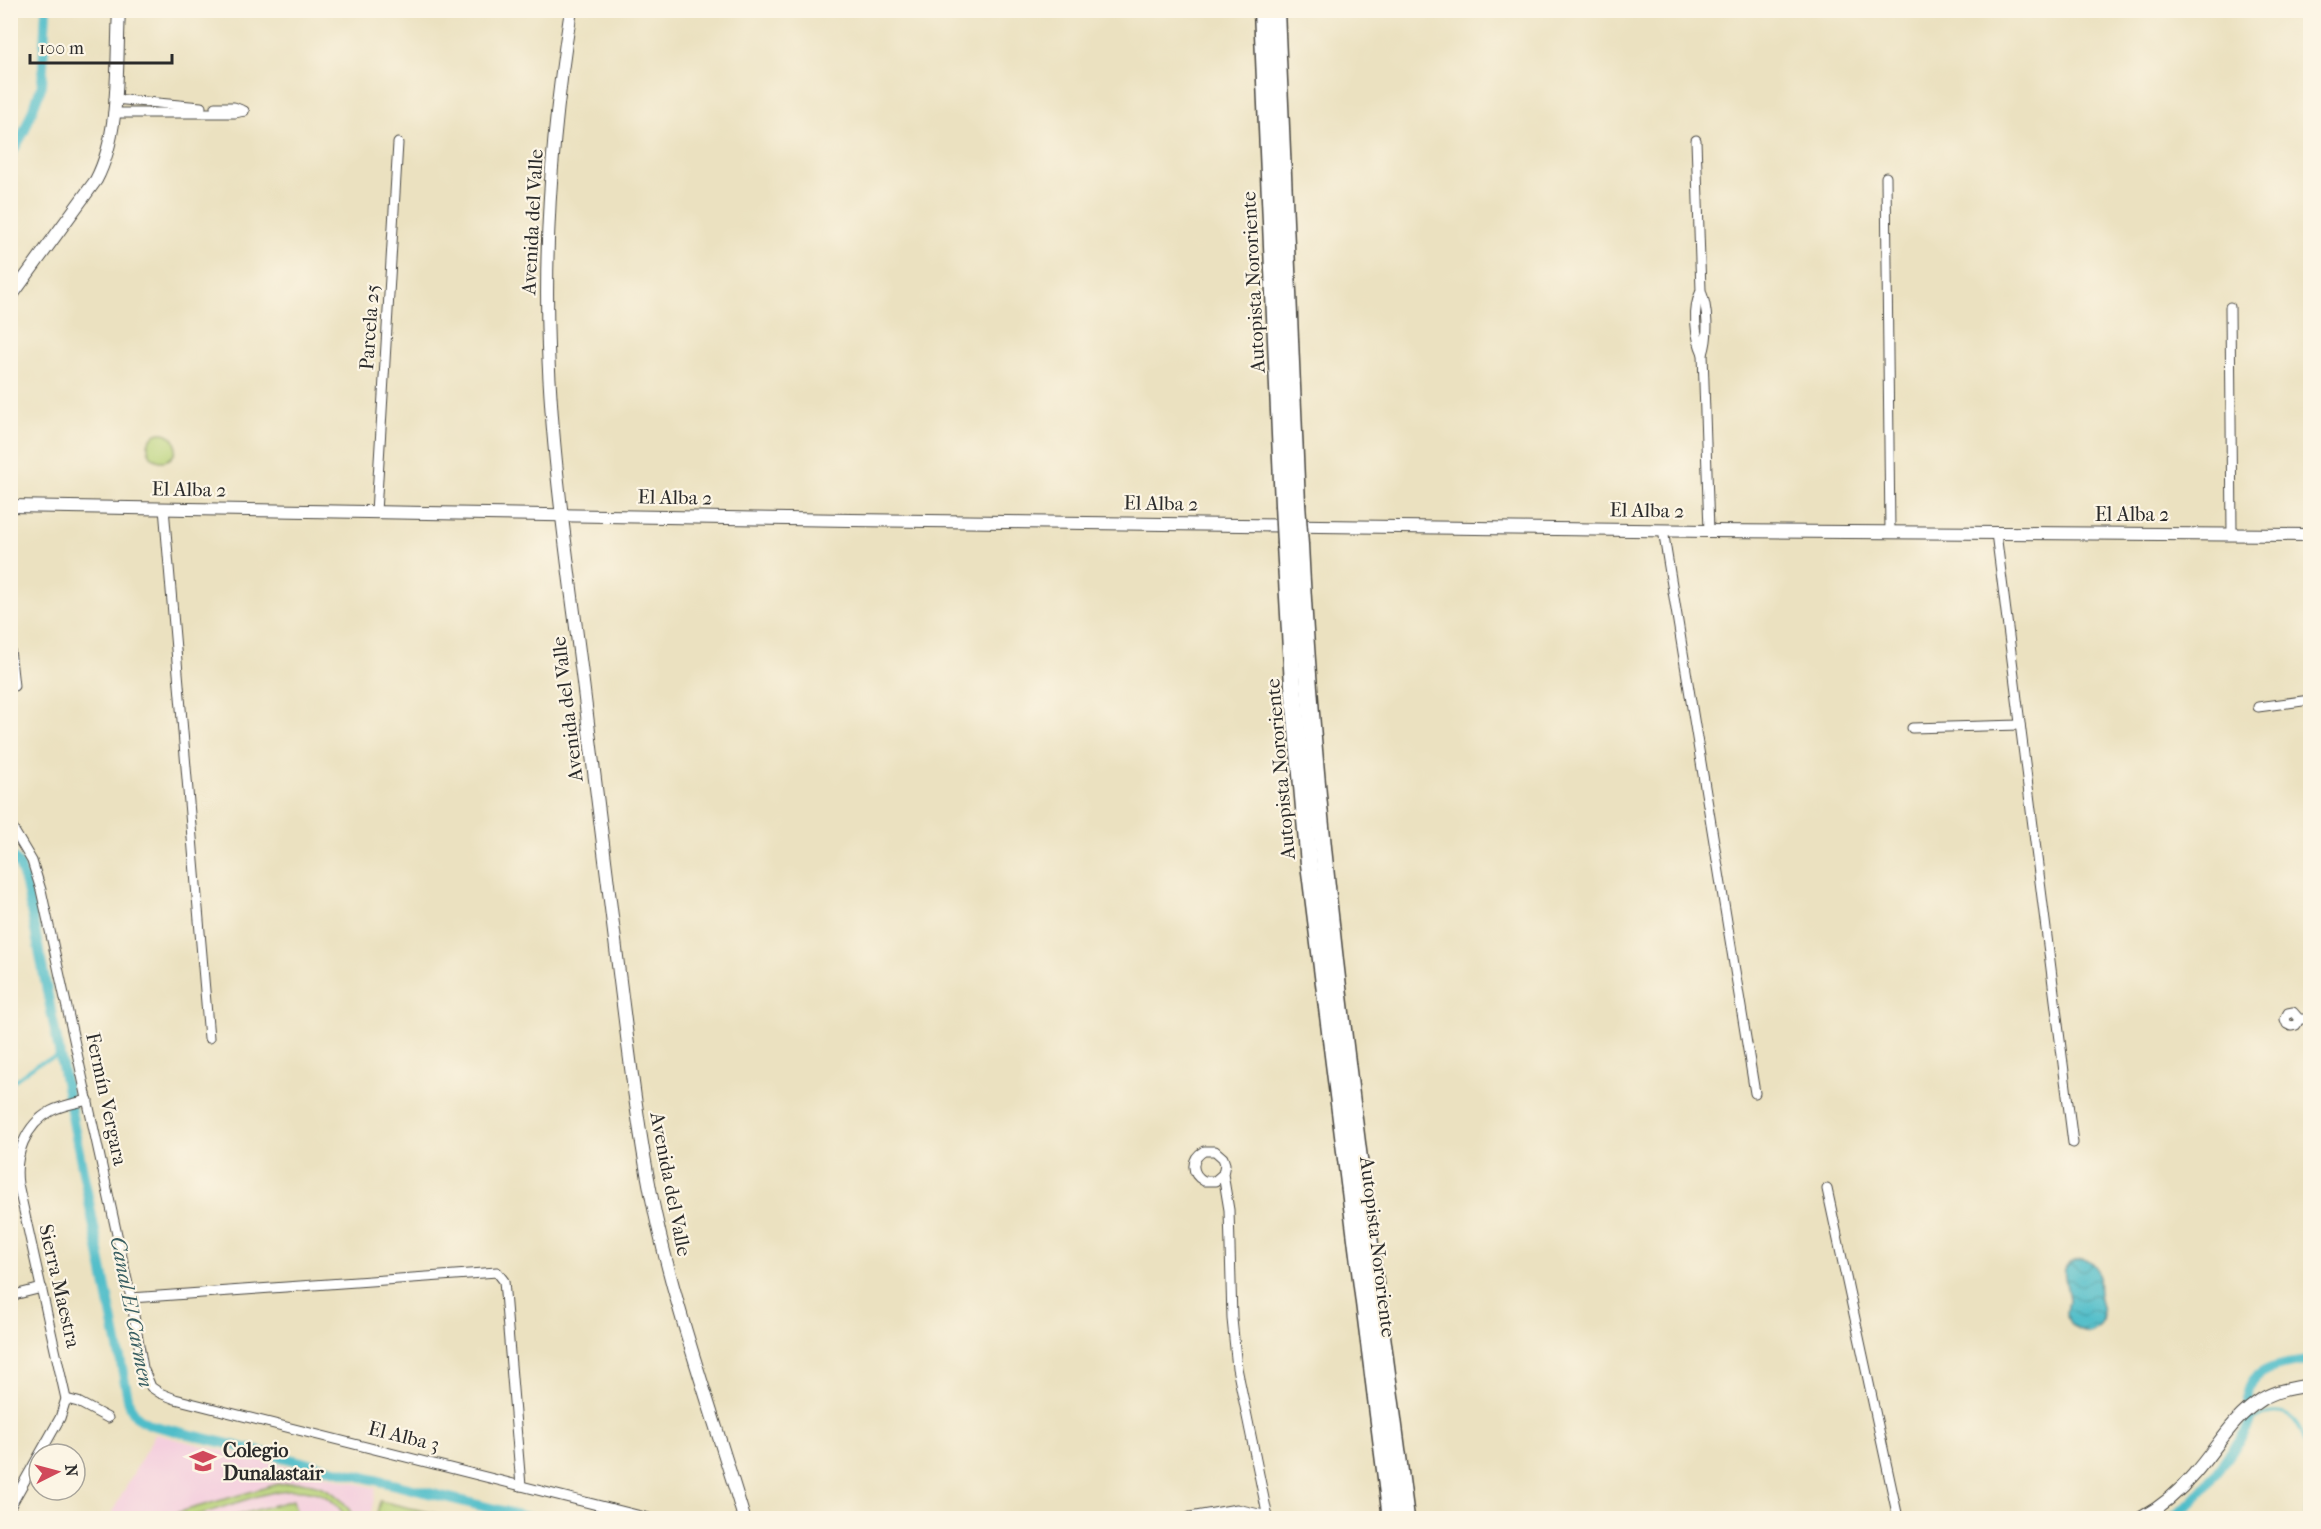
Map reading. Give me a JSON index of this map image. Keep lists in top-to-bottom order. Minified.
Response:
{"streets":{"highway":["Autopista Nororiente"],"street":["Avenida del Valle","Parcela 25","El Alba 2","Fermín Vergara","Sierra Maestra","El Alba 3"]},"crossings":[["Avenida del Valle","El Alba 2"],["Parcela 25","El Alba 2"],["Fermín Vergara","Sierra Maestra"],["Fermín Vergara","El Alba 3"]],"water":["Canal El Carmen"],"places":{"school or university":["Colegio Dunalastair"]},"scale_bar":"100 m","north":"right"}
